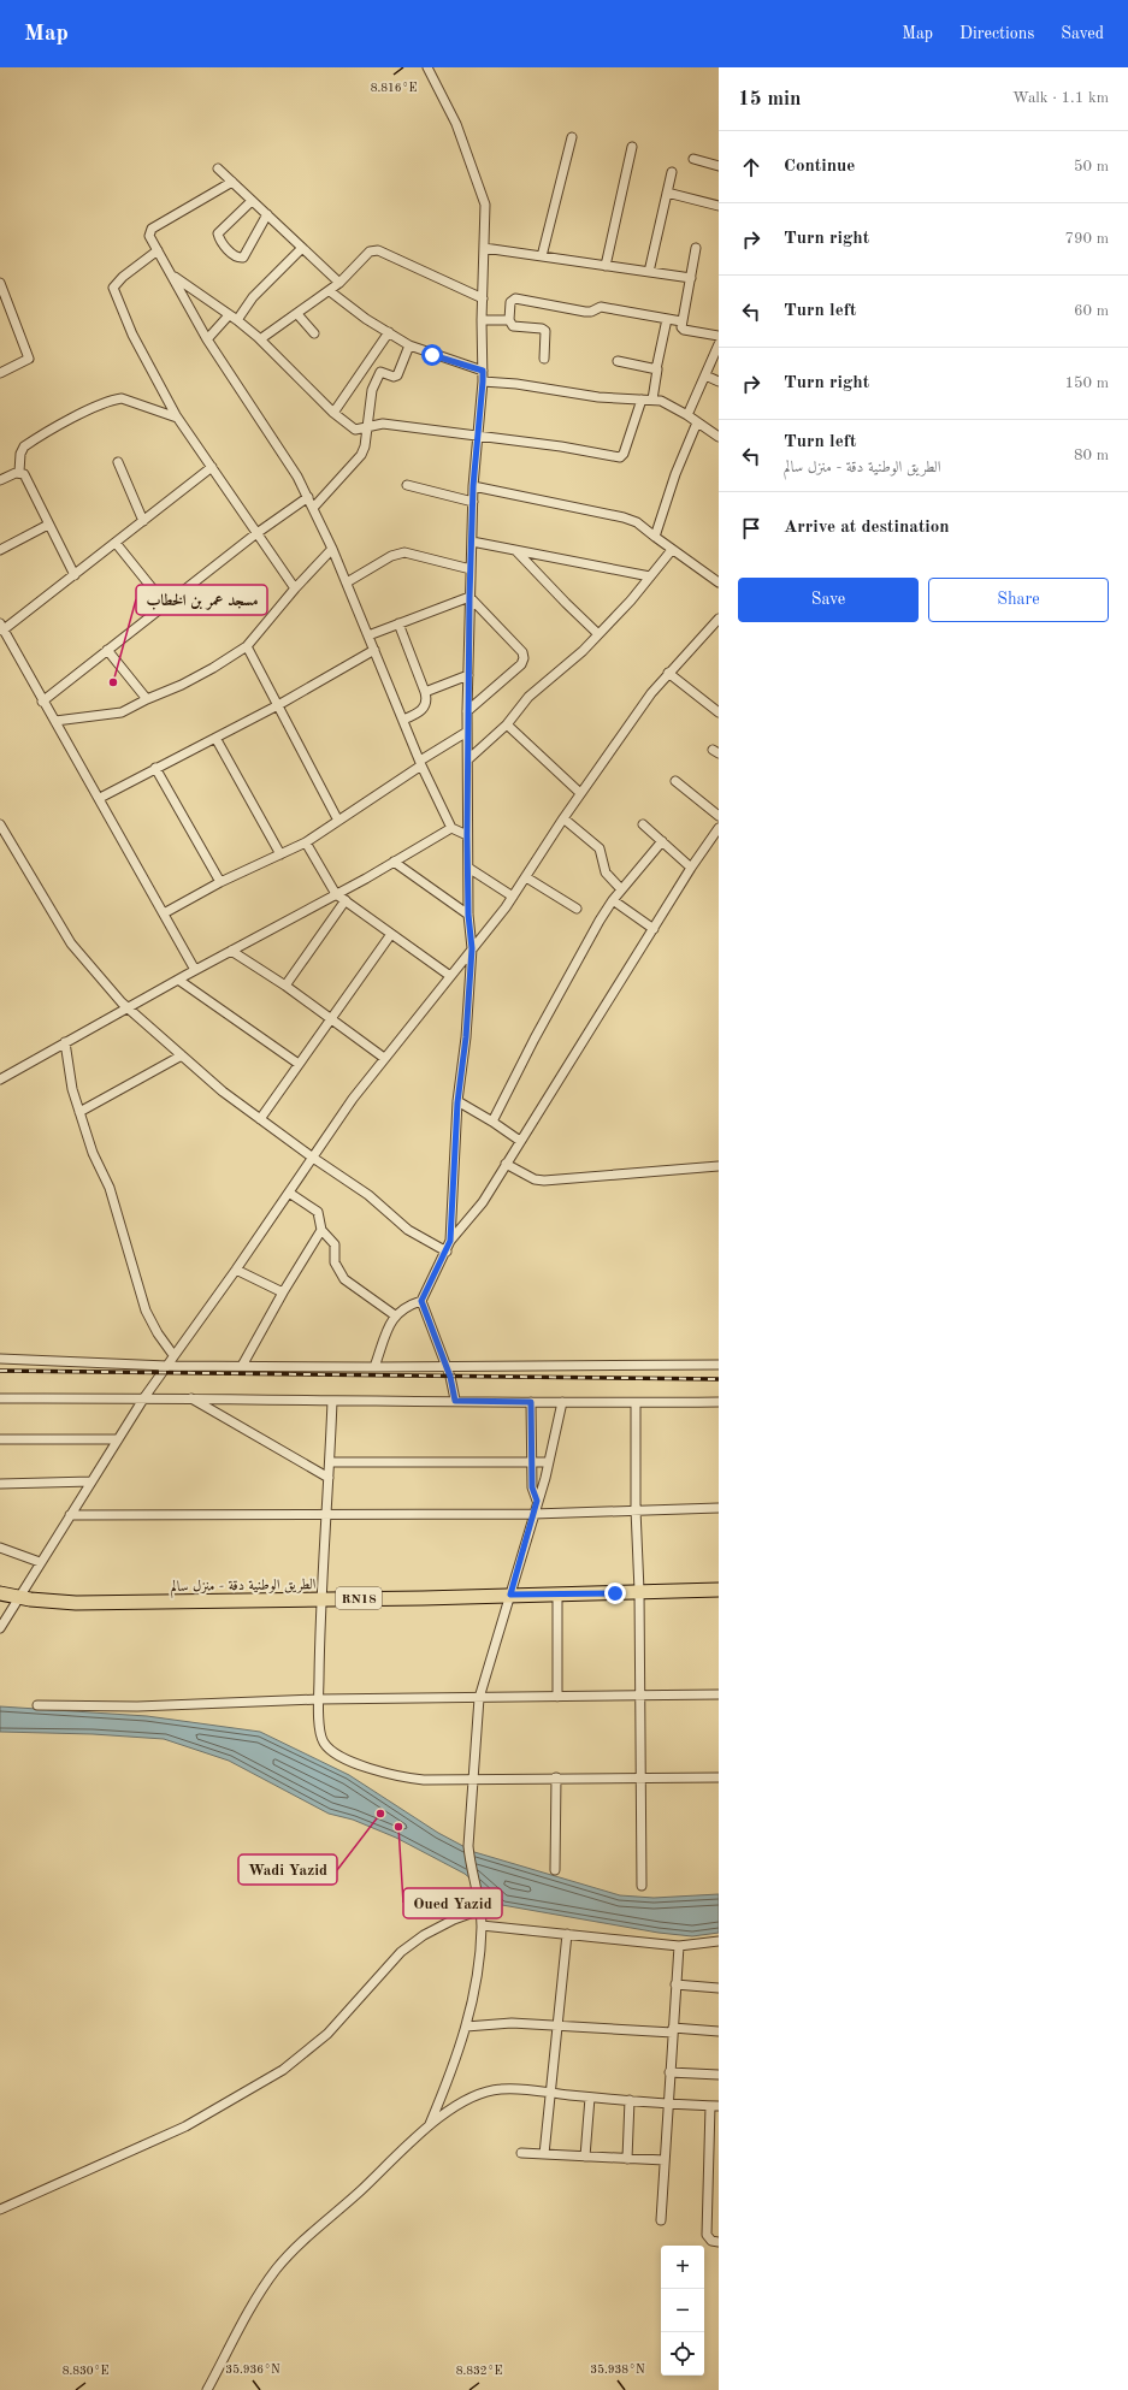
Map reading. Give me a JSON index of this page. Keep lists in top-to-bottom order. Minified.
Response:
{"streets":{"main road":["الطريق الوطنية دقة - منزل سالم","RN18"]},"places":["مسجد عمر بن الخطاب","Wadi Yazid","Oued Yazid"],"page":{"header":"Map","nav":["Map","Directions","Saved"],"heading":["15 min","Walk · 1.1 km"],"list":[["Continue","50 m"],["Turn right","790 m"],["Turn left","60 m"],["Turn right","150 m"],["Turn left","الطريق الوطنية دقة - منزل سالم","80 m"],"Arrive at destination"],"buttons":["Save","Share"],"map_buttons":["+","−"]},"coordinates":["8.816°E","35.936°N","35.938°N","8.830°E","8.832°E"]}
